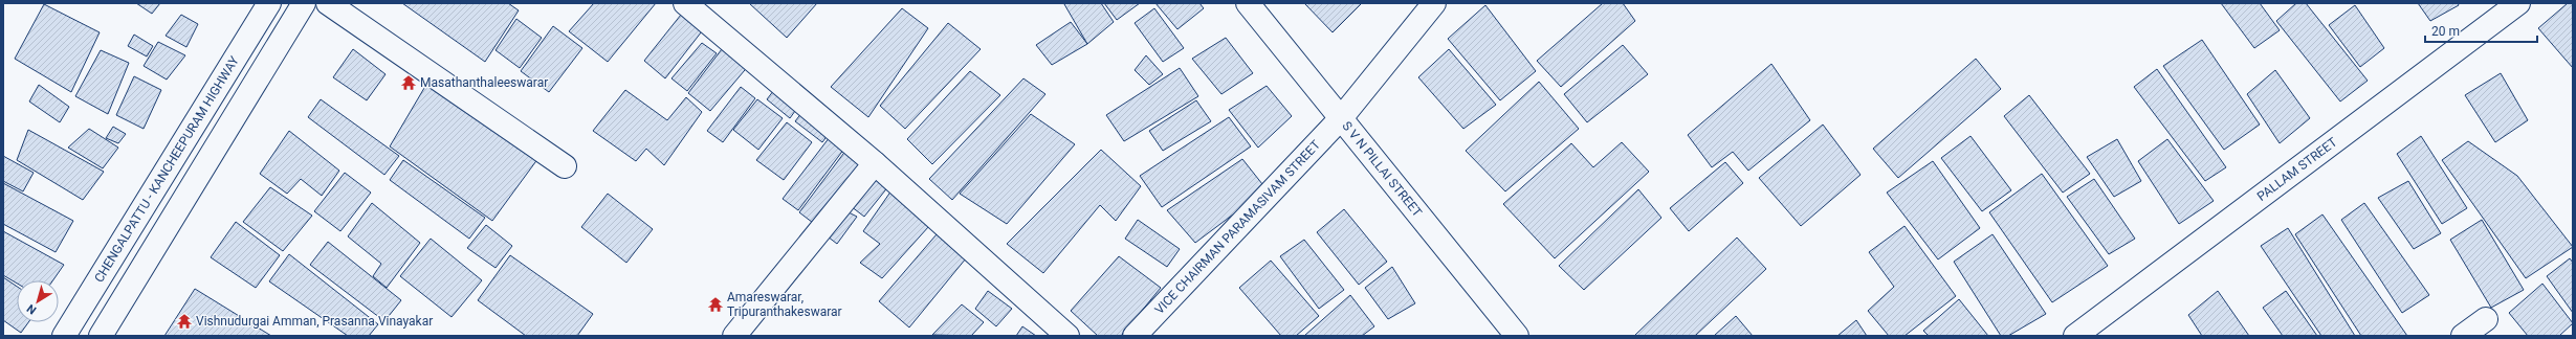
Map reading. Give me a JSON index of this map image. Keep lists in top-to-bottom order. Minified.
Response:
{"streets":{"main road":["PALLAM STREET","CHENGALPATTU - KANCHEEPURAM HIGHWAY","S V N PILLAI STREET","VICE CHAIRMAN PARAMASIVAM STREET"]},"crossings":[["S V N PILLAI STREET","VICE CHAIRMAN PARAMASIVAM STREET"]],"places":{"temple":["Masathanthaleeswarar","Amareswarar, Tripuranthakeswarar","Vishnudurgai Amman, Prasanna Vinayakar"]},"scale_bar":"20 m","north":"bottom left"}
